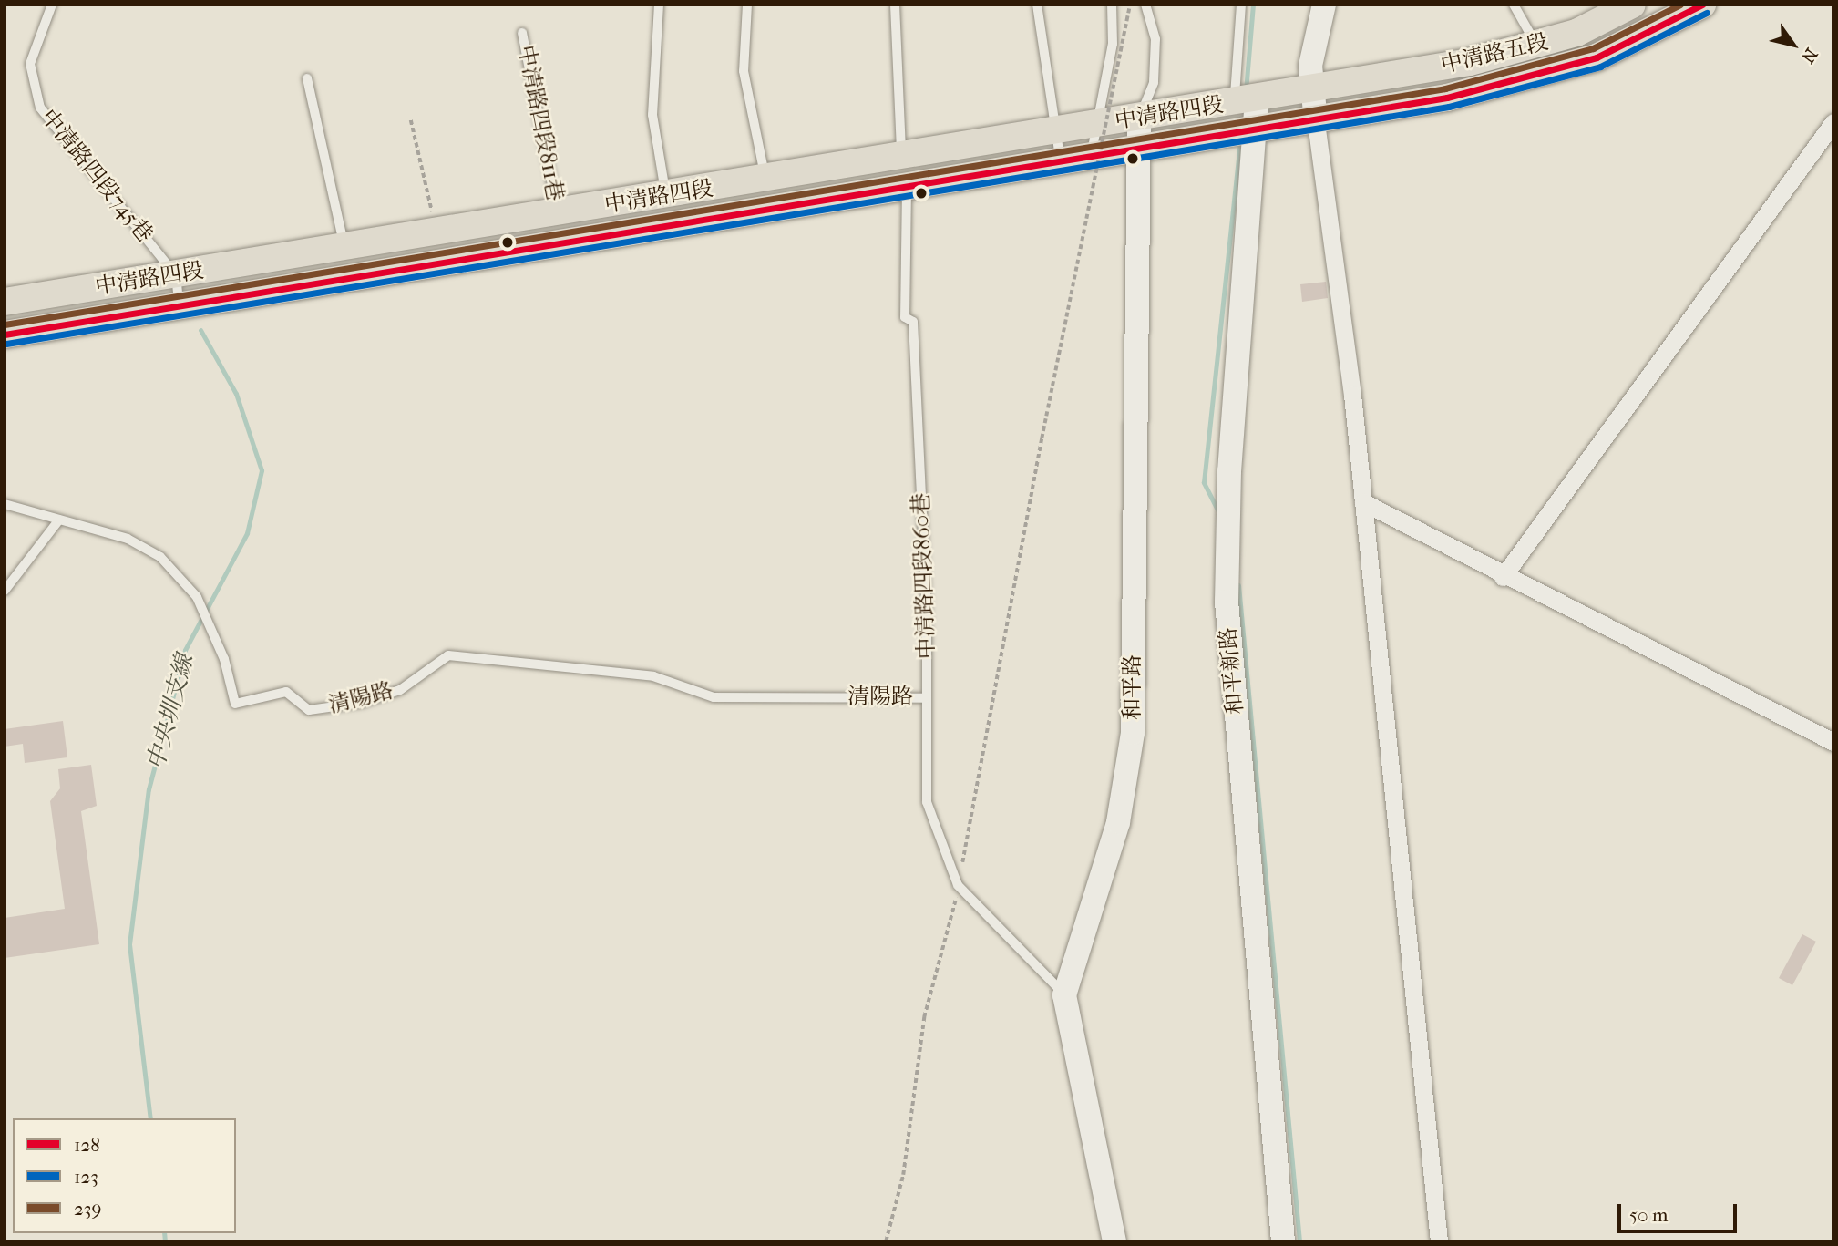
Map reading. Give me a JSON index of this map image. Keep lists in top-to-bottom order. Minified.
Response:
{"streets":{"main road":["中清路五段","中清路四段"],"street":["和平新路","和平路"],"lane":["中清路四段811巷","中清路四段745巷","中清路四段860巷","清陽路"]},"crossings":[["中清路五段","中清路四段"],["中清路四段","中清路四段811巷"],["中清路四段","中清路四段745巷"],["中清路四段","中清路四段860巷"],["中清路四段","和平新路"],["中清路四段","和平路"],["中清路四段860巷","和平路"],["中清路四段860巷","清陽路"]],"water":["中央圳支線"],"lines":["transit line 128","transit line 239","transit line 123"],"legend":["128","123","239"],"scale_bar":"50 m","north":"bottom right"}
